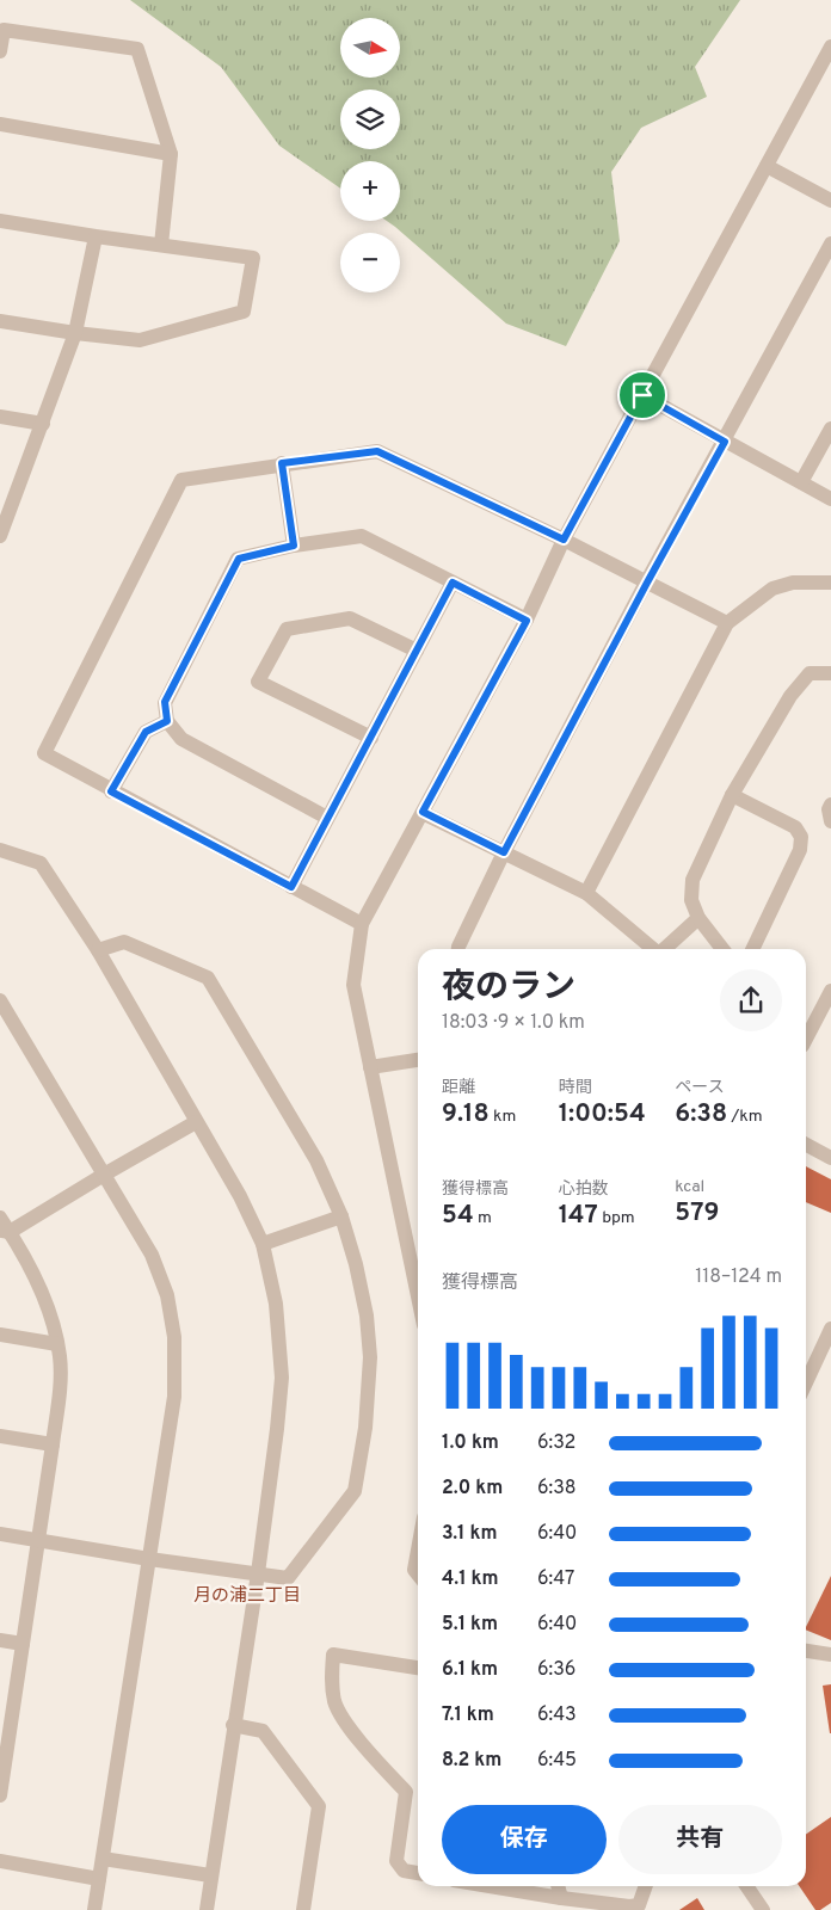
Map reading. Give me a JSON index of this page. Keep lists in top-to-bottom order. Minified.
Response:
{"districts":["月の浦二丁目"],"north":"right","page":{"map_buttons":["+","−"],"heading":["夜のラン","18:03 · 9 × 1.0 km"],"stats":[["距離","9.18 km"],["時間","1:00:54"],["ペース","6:38 /km"],["獲得標高","54 m"],["心拍数","147 bpm"],["kcal","579"]],"chart":["獲得標高","118–124 m"],"list":[{"name":"1.0 km","note":"6:32"},{"name":"2.0 km","note":"6:38"},{"name":"3.1 km","note":"6:40"},{"name":"4.1 km","note":"6:47"},{"name":"5.1 km","note":"6:40"},{"name":"6.1 km","note":"6:36"},{"name":"7.1 km","note":"6:43"},{"name":"8.2 km","note":"6:45"}],"buttons":["保存","共有"]}}
